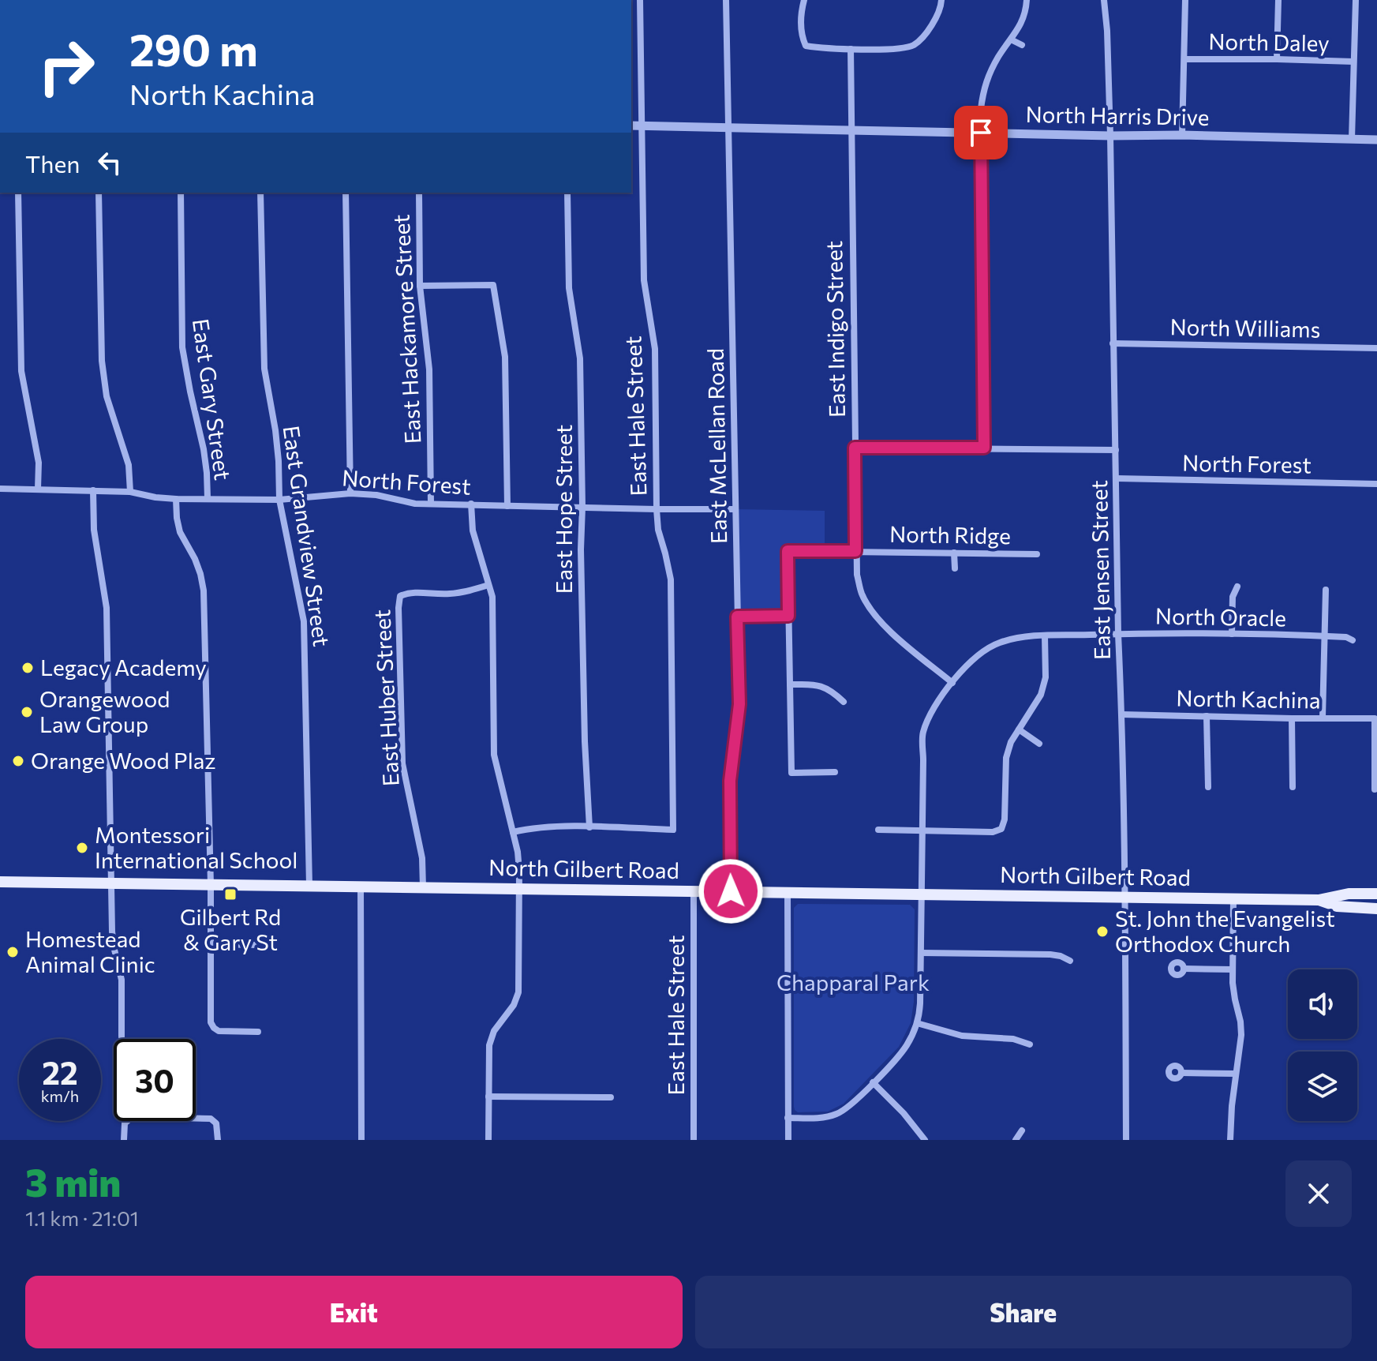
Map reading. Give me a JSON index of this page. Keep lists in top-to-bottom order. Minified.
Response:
{"streets":{"main road":["North Gilbert Road"],"street":["North Daley","North Harris Drive","North Williams","East Hackamore Street","East Indigo Street","East Gary Street","East Hale Street","East McLellan Road","North Forest","East Hope Street","North Ridge","East Grandview Street","East Jensen Street","North Oracle","East Huber Street","North Kachina"]},"crossings":[["North Harris Drive","East Indigo Street"],["North Harris Drive","East Hale Street"],["North Harris Drive","East McLellan Road"],["North Harris Drive","East Jensen Street"],["North Williams","East Jensen Street"],["East Hackamore Street","North Forest"],["East Indigo Street","North Ridge"],["East Gary Street","North Forest"],["East Hale Street","North Forest"],["East Hale Street","East Hope Street"],["East Hale Street","North Gilbert Road"],["East McLellan Road","North Forest"],["East McLellan Road","North Gilbert Road"],["North Forest","East Hope Street"],["North Forest","East Grandview Street"],["North Forest","East Jensen Street"],["East Grandview Street","North Gilbert Road"],["East Jensen Street","North Oracle"],["East Jensen Street","North Kachina"],["East Jensen Street","North Gilbert Road"],["East Huber Street","North Gilbert Road"]],"parks":["Chapparal Park"],"places":{"other":["Legacy Academy","Orangewood Law Group","Orange Wood Plaz","Montessori International School","St. John the Evangelist Orthodox Church","Homestead Animal Clinic"],"transit":["Gilbert Rd & Gary St"]},"page":{"turn":["290 m","North Kachina"],"then":"Then","speed":"22 km/h","limit":"30","heading":["3 min","1.1 km · 21:01"],"buttons":["Exit","Share"]}}
